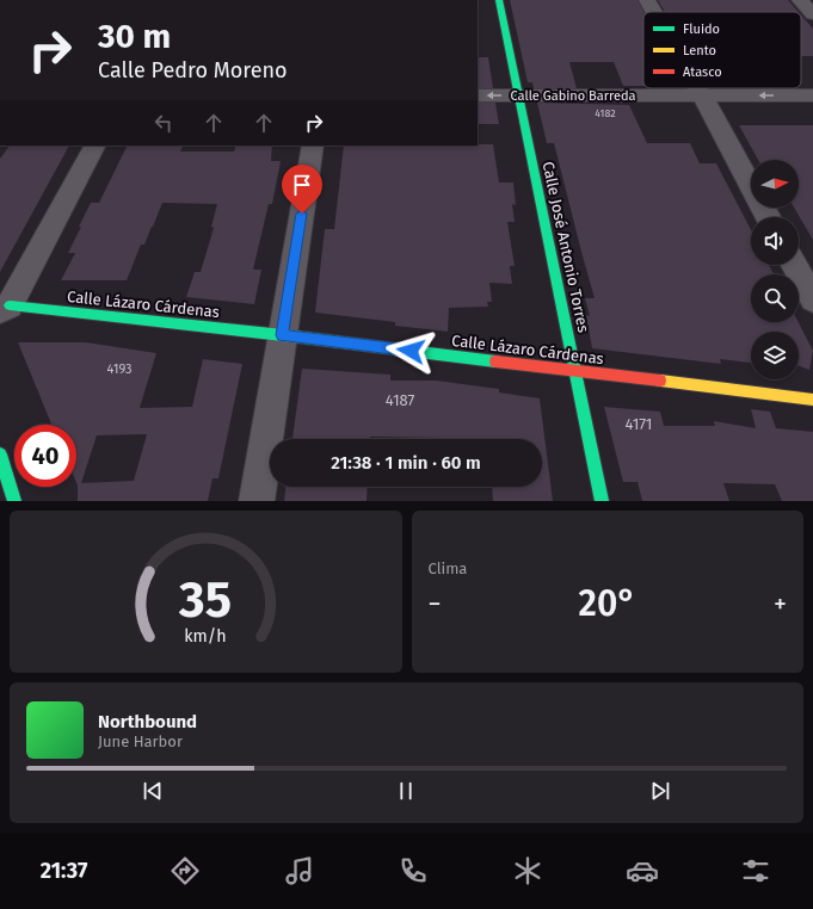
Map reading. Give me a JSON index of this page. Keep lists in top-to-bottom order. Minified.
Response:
{"streets":{"street":["Calle Gabino Barreda","Calle José Antonio Torres","Calle Lázaro Cárdenas"]},"crossings":[["Calle Gabino Barreda","Calle José Antonio Torres"],["Calle José Antonio Torres","Calle Lázaro Cárdenas"]],"one_way":["Calle Gabino Barreda"],"house_numbers":["4182","4193","4187","4171"],"legend":["Fluido","Lento","Atasco"],"north":"right","page":{"turn":["30 m","Calle Pedro Moreno"],"limit":"40","trip":"21:38 · 1 min · 60 m","tile":"Clima","heat":["−","20°","+"],"song":["Northbound","June Harbor"],"tabs":"21:37","gauge":["35","km/h"]}}
